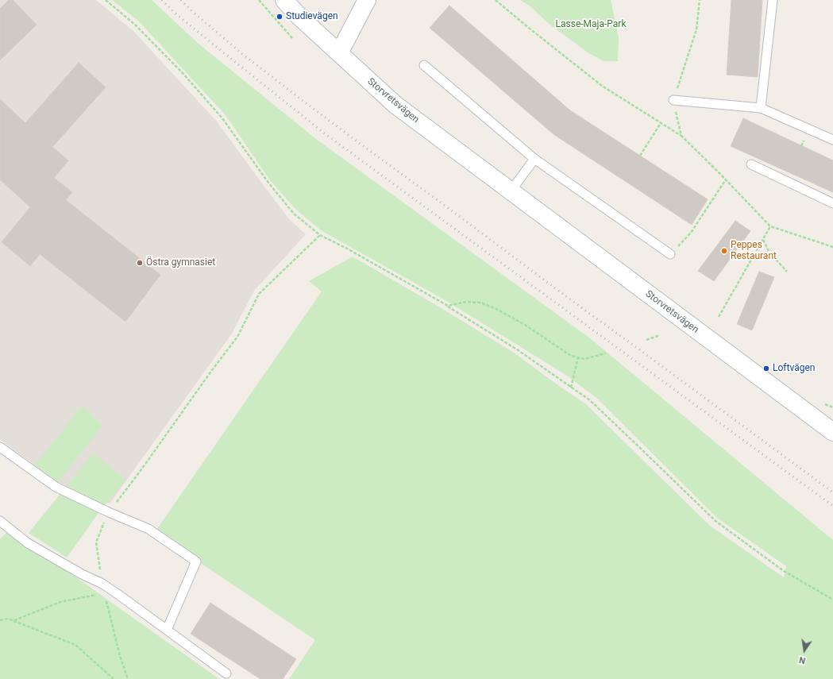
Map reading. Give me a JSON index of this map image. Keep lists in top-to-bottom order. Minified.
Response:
{"streets":{"street":["Storvretsvägen"]},"parks":["Lasse-Maja-Park"],"places":["Studievägen","Peppes Restaurant","Östra gymnasiet","Loftvägen"],"north":"bottom"}
